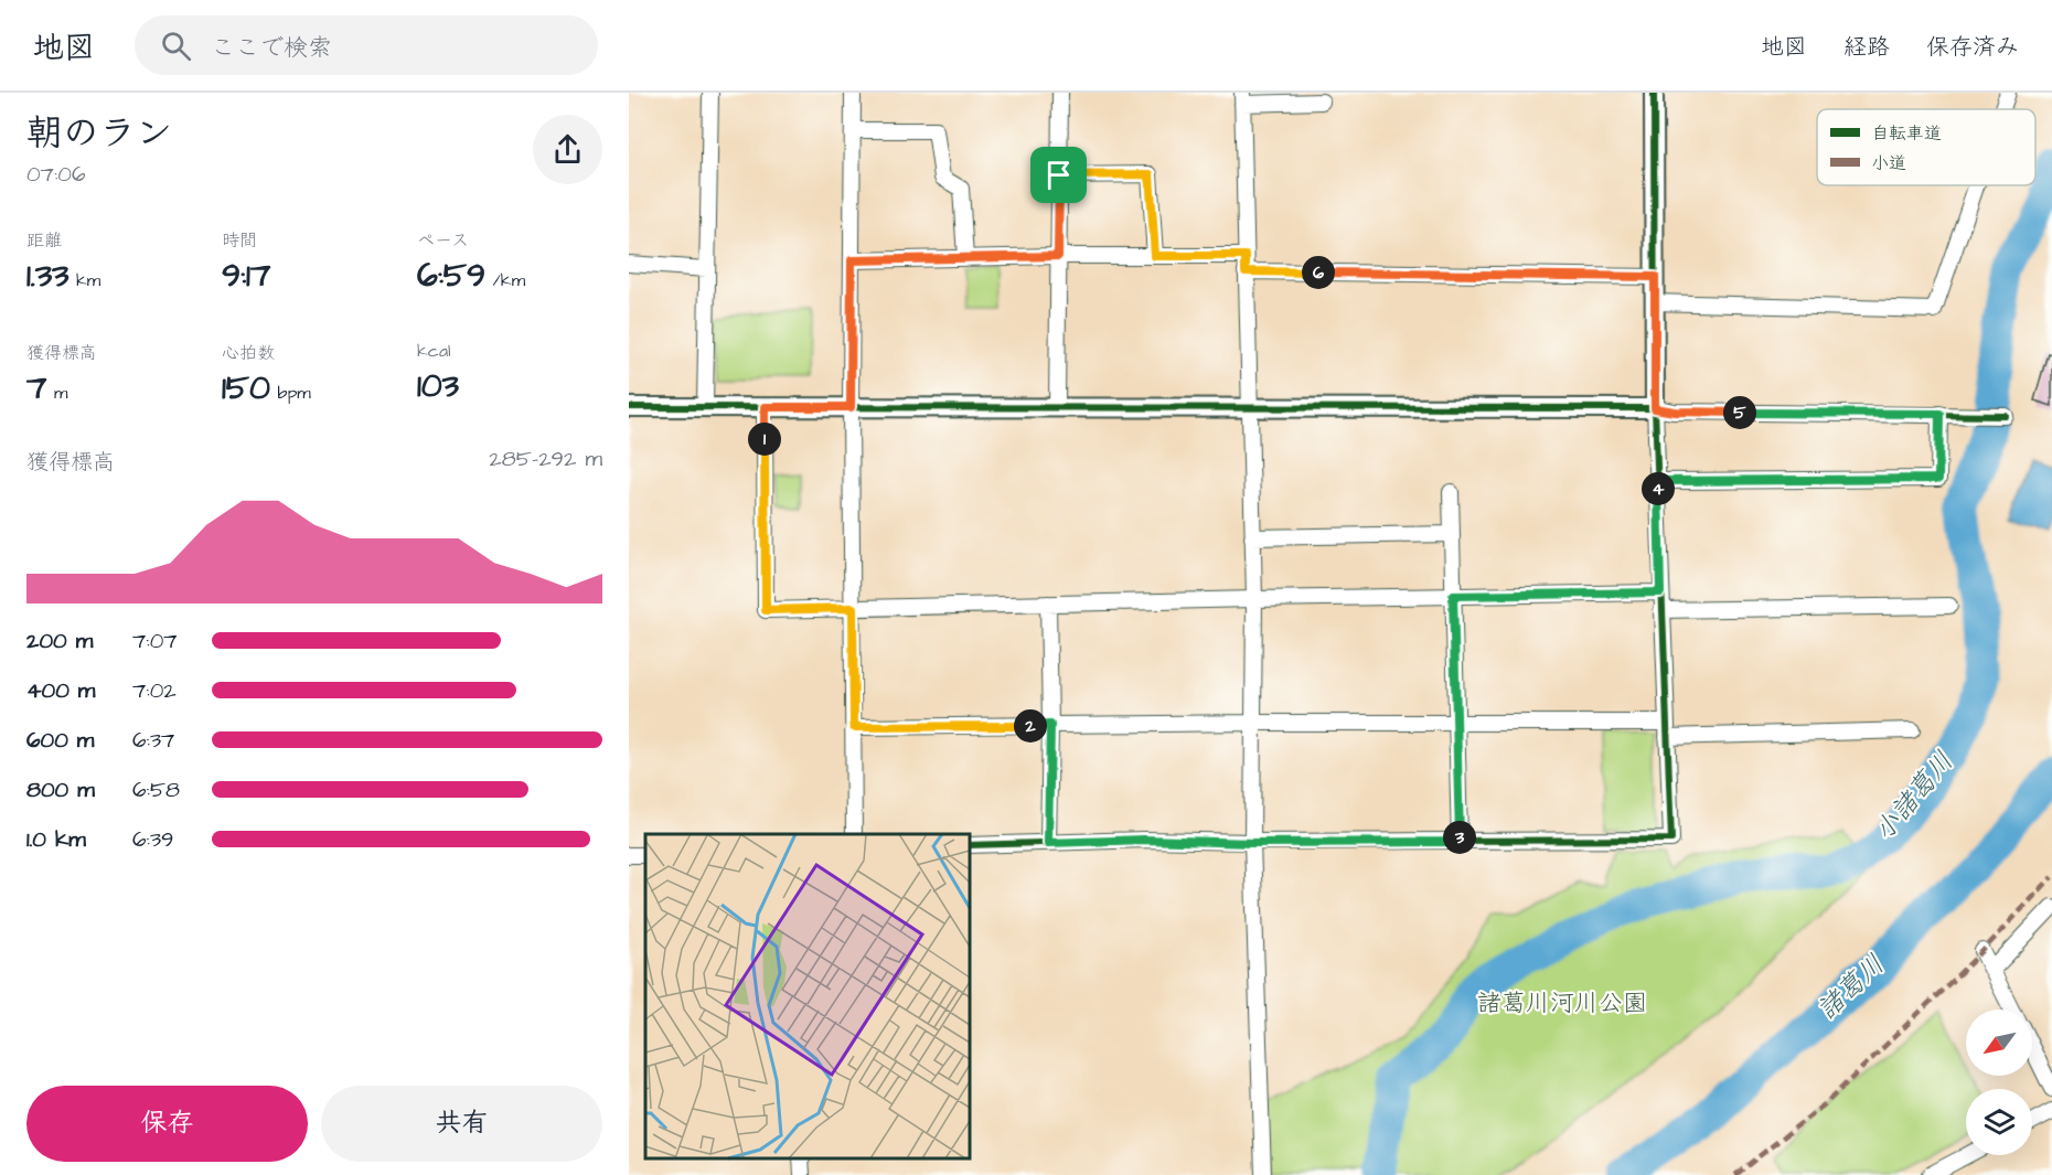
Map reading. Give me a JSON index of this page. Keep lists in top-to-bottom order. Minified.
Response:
{"water":["小諸葛川","諸葛川"],"parks":["諸葛川河川公園"],"legend":["自転車道","小道"],"north":"bottom left","page":{"header":"地図","search":"ここで検索","nav":["地図","経路","保存済み"],"heading":["朝のラン","07:06"],"stats":[["距離","1.33 km"],["時間","9:17"],["ペース","6:59 /km"],["獲得標高","7 m"],["心拍数","150 bpm"],["kcal","103"]],"pins":["6","5","1","4","2","3"],"chart":["獲得標高","285–292 m"],"list":[{"name":"200 m","note":"7:07"},{"name":"400 m","note":"7:02"},{"name":"600 m","note":"6:37"},{"name":"800 m","note":"6:58"},{"name":"1.0 km","note":"6:39"}],"buttons":["保存","共有"]}}
